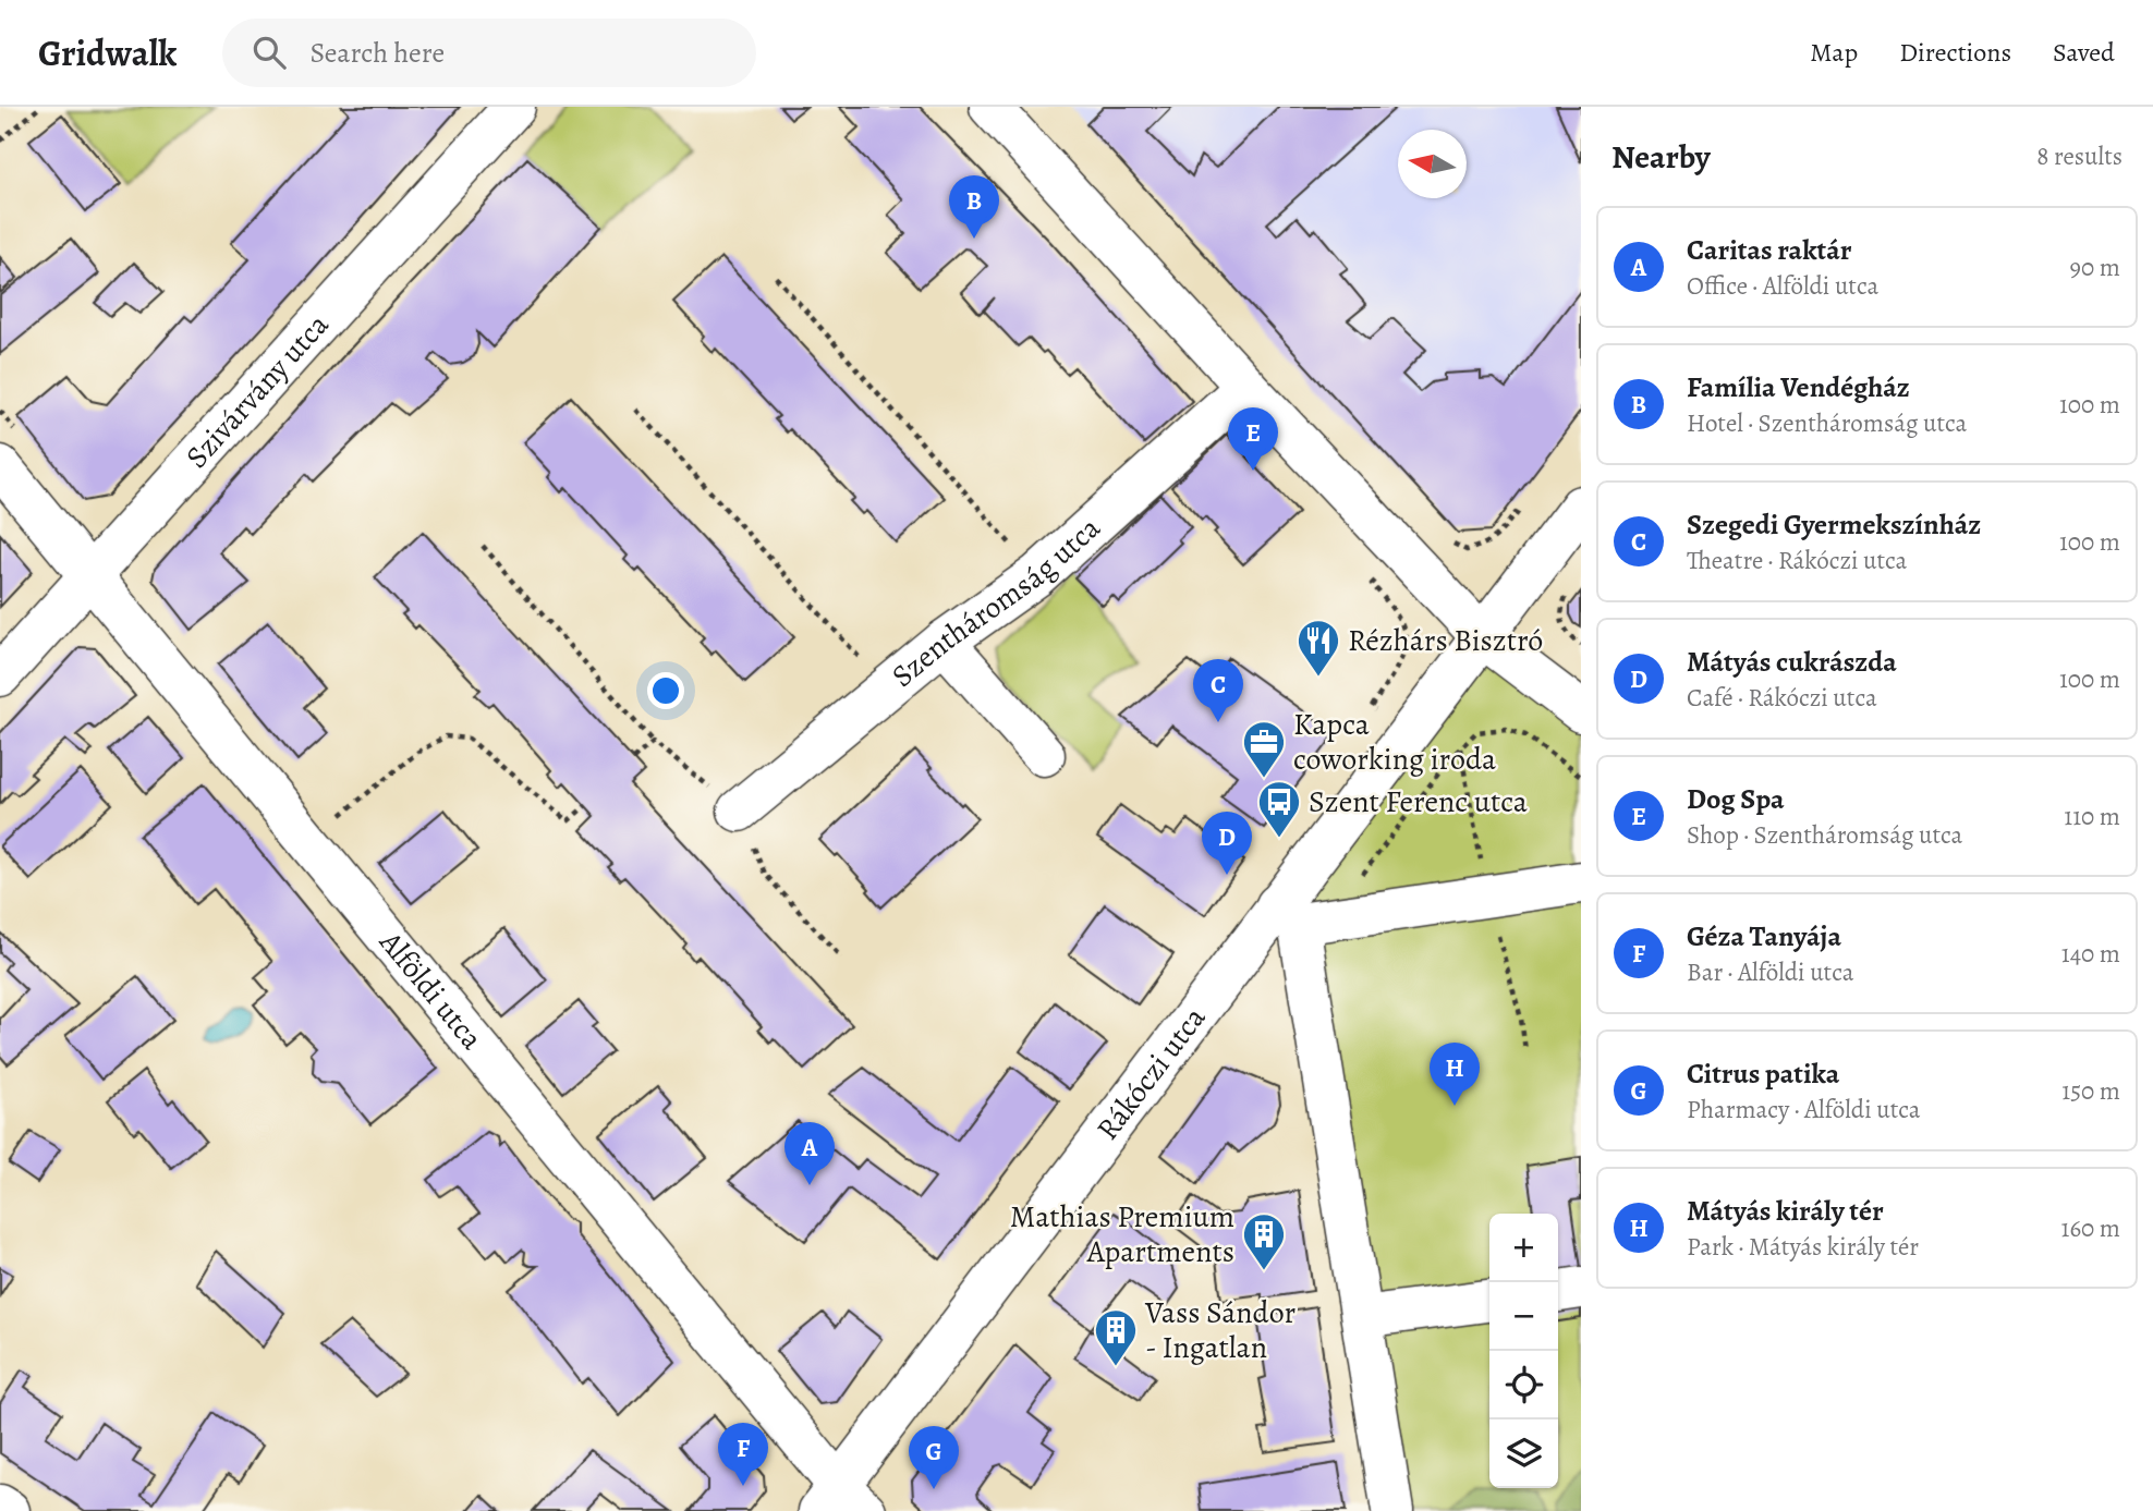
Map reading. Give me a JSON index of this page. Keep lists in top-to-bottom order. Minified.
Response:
{"streets":{"street":["Szivárvány utca","Szentháromság utca","Alföldi utca","Rákóczi utca"]},"crossings":[["Szivárvány utca","Alföldi utca"],["Alföldi utca","Rákóczi utca"]],"places":{"restaurant":["Rézhárs Bisztró"],"office":["Kapca coworking iroda"],"bus stop":["Szent Ferenc utca"],"building":["Mathias Premium Apartments","Vass Sándor - Ingatlan"]},"north":"left","page":{"header":"Gridwalk","search":"Search here","nav":["Map","Directions","Saved"],"heading":["Nearby","8 results"],"pins":["B","E","C","D","H","A","F","G"],"list":[{"mark":"A","name":"Caritas raktár","note":"Office · Alföldi utca","value":"90 m"},{"mark":"B","name":"Família Vendégház","note":"Hotel · Szentháromság utca","value":"100 m"},{"mark":"C","name":"Szegedi Gyermekszínház","note":"Theatre · Rákóczi utca","value":"100 m"},{"mark":"D","name":"Mátyás cukrászda","note":"Café · Rákóczi utca","value":"100 m"},{"mark":"E","name":"Dog Spa","note":"Shop · Szentháromság utca","value":"110 m"},{"mark":"F","name":"Géza Tanyája","note":"Bar · Alföldi utca","value":"140 m"},{"mark":"G","name":"Citrus patika","note":"Pharmacy · Alföldi utca","value":"150 m"},{"mark":"H","name":"Mátyás király tér","note":"Park · Mátyás király tér","value":"160 m"}],"map_buttons":["+","−"]}}
